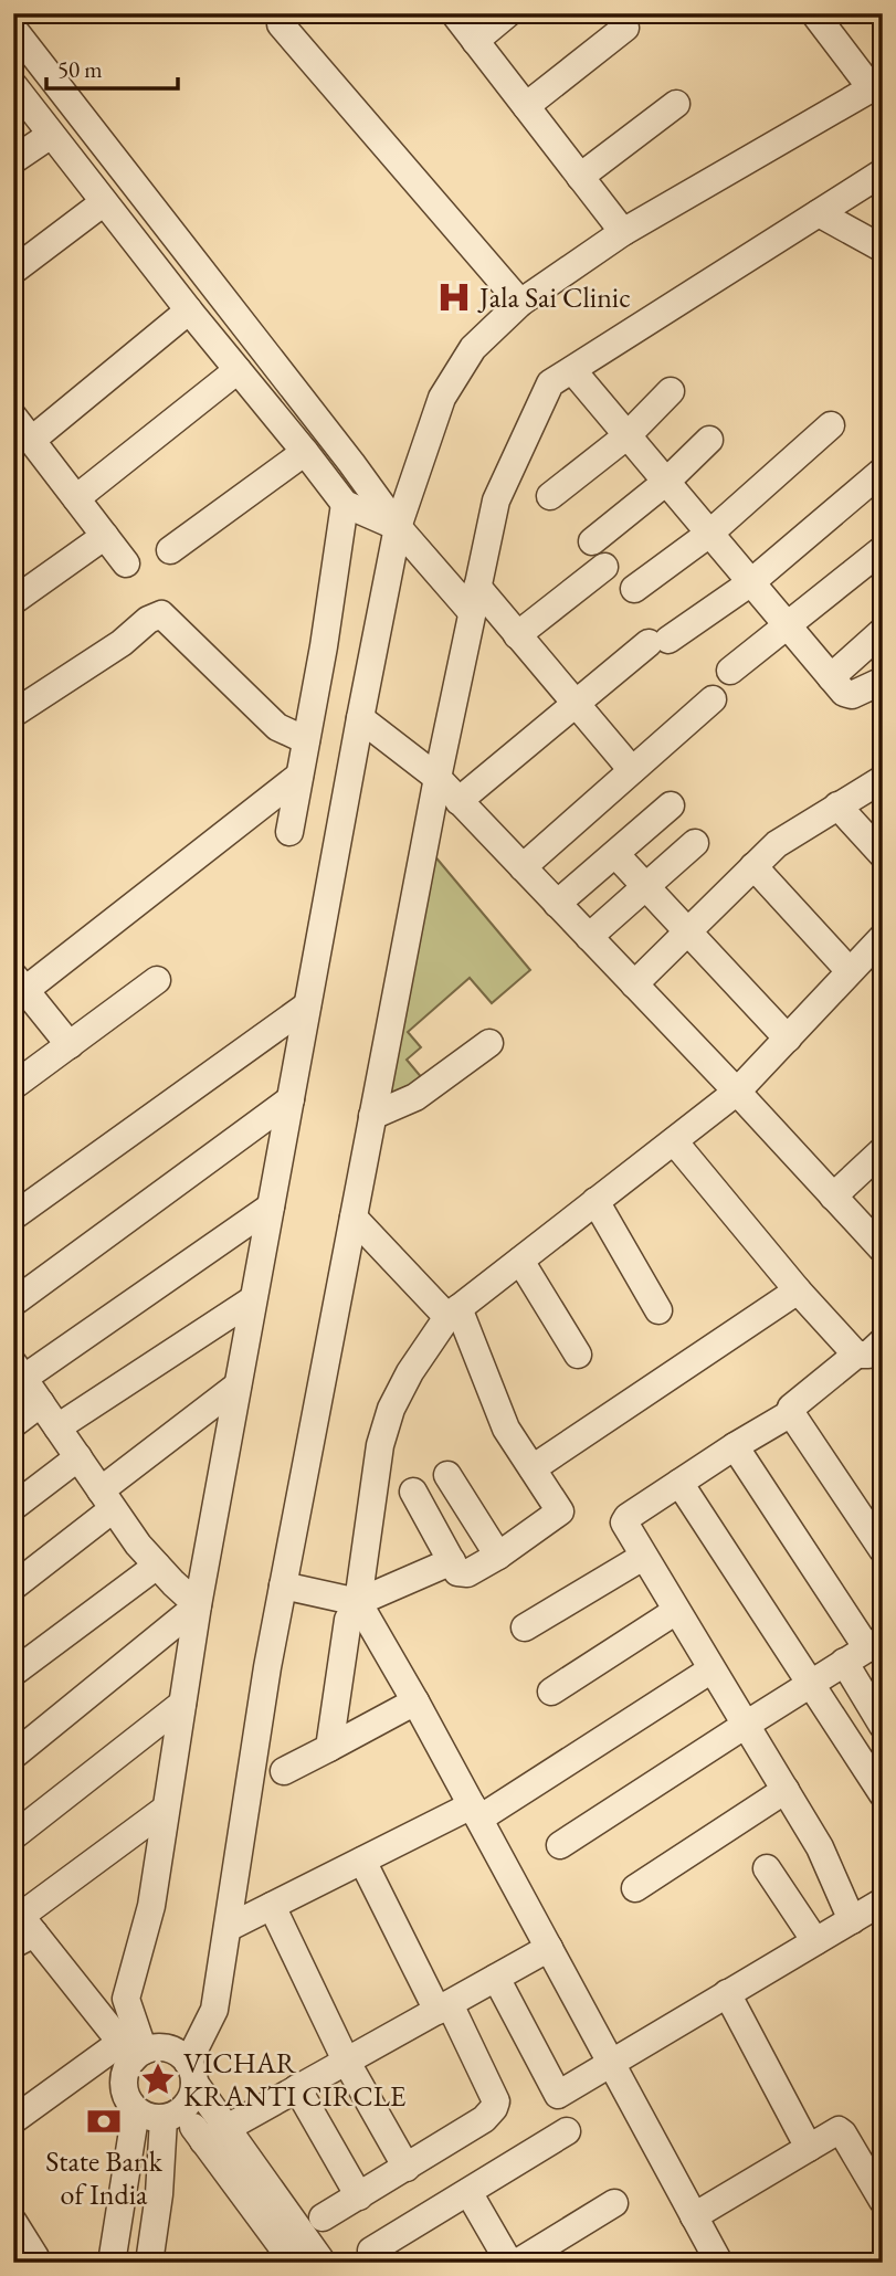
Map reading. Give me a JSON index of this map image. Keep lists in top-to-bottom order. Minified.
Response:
{"places":{"hospital":["Jala Sai Clinic"],"place":["VICHAR KRANTI CIRCLE"],"bank":["State Bank of India"]},"scale_bar":"50 m"}
